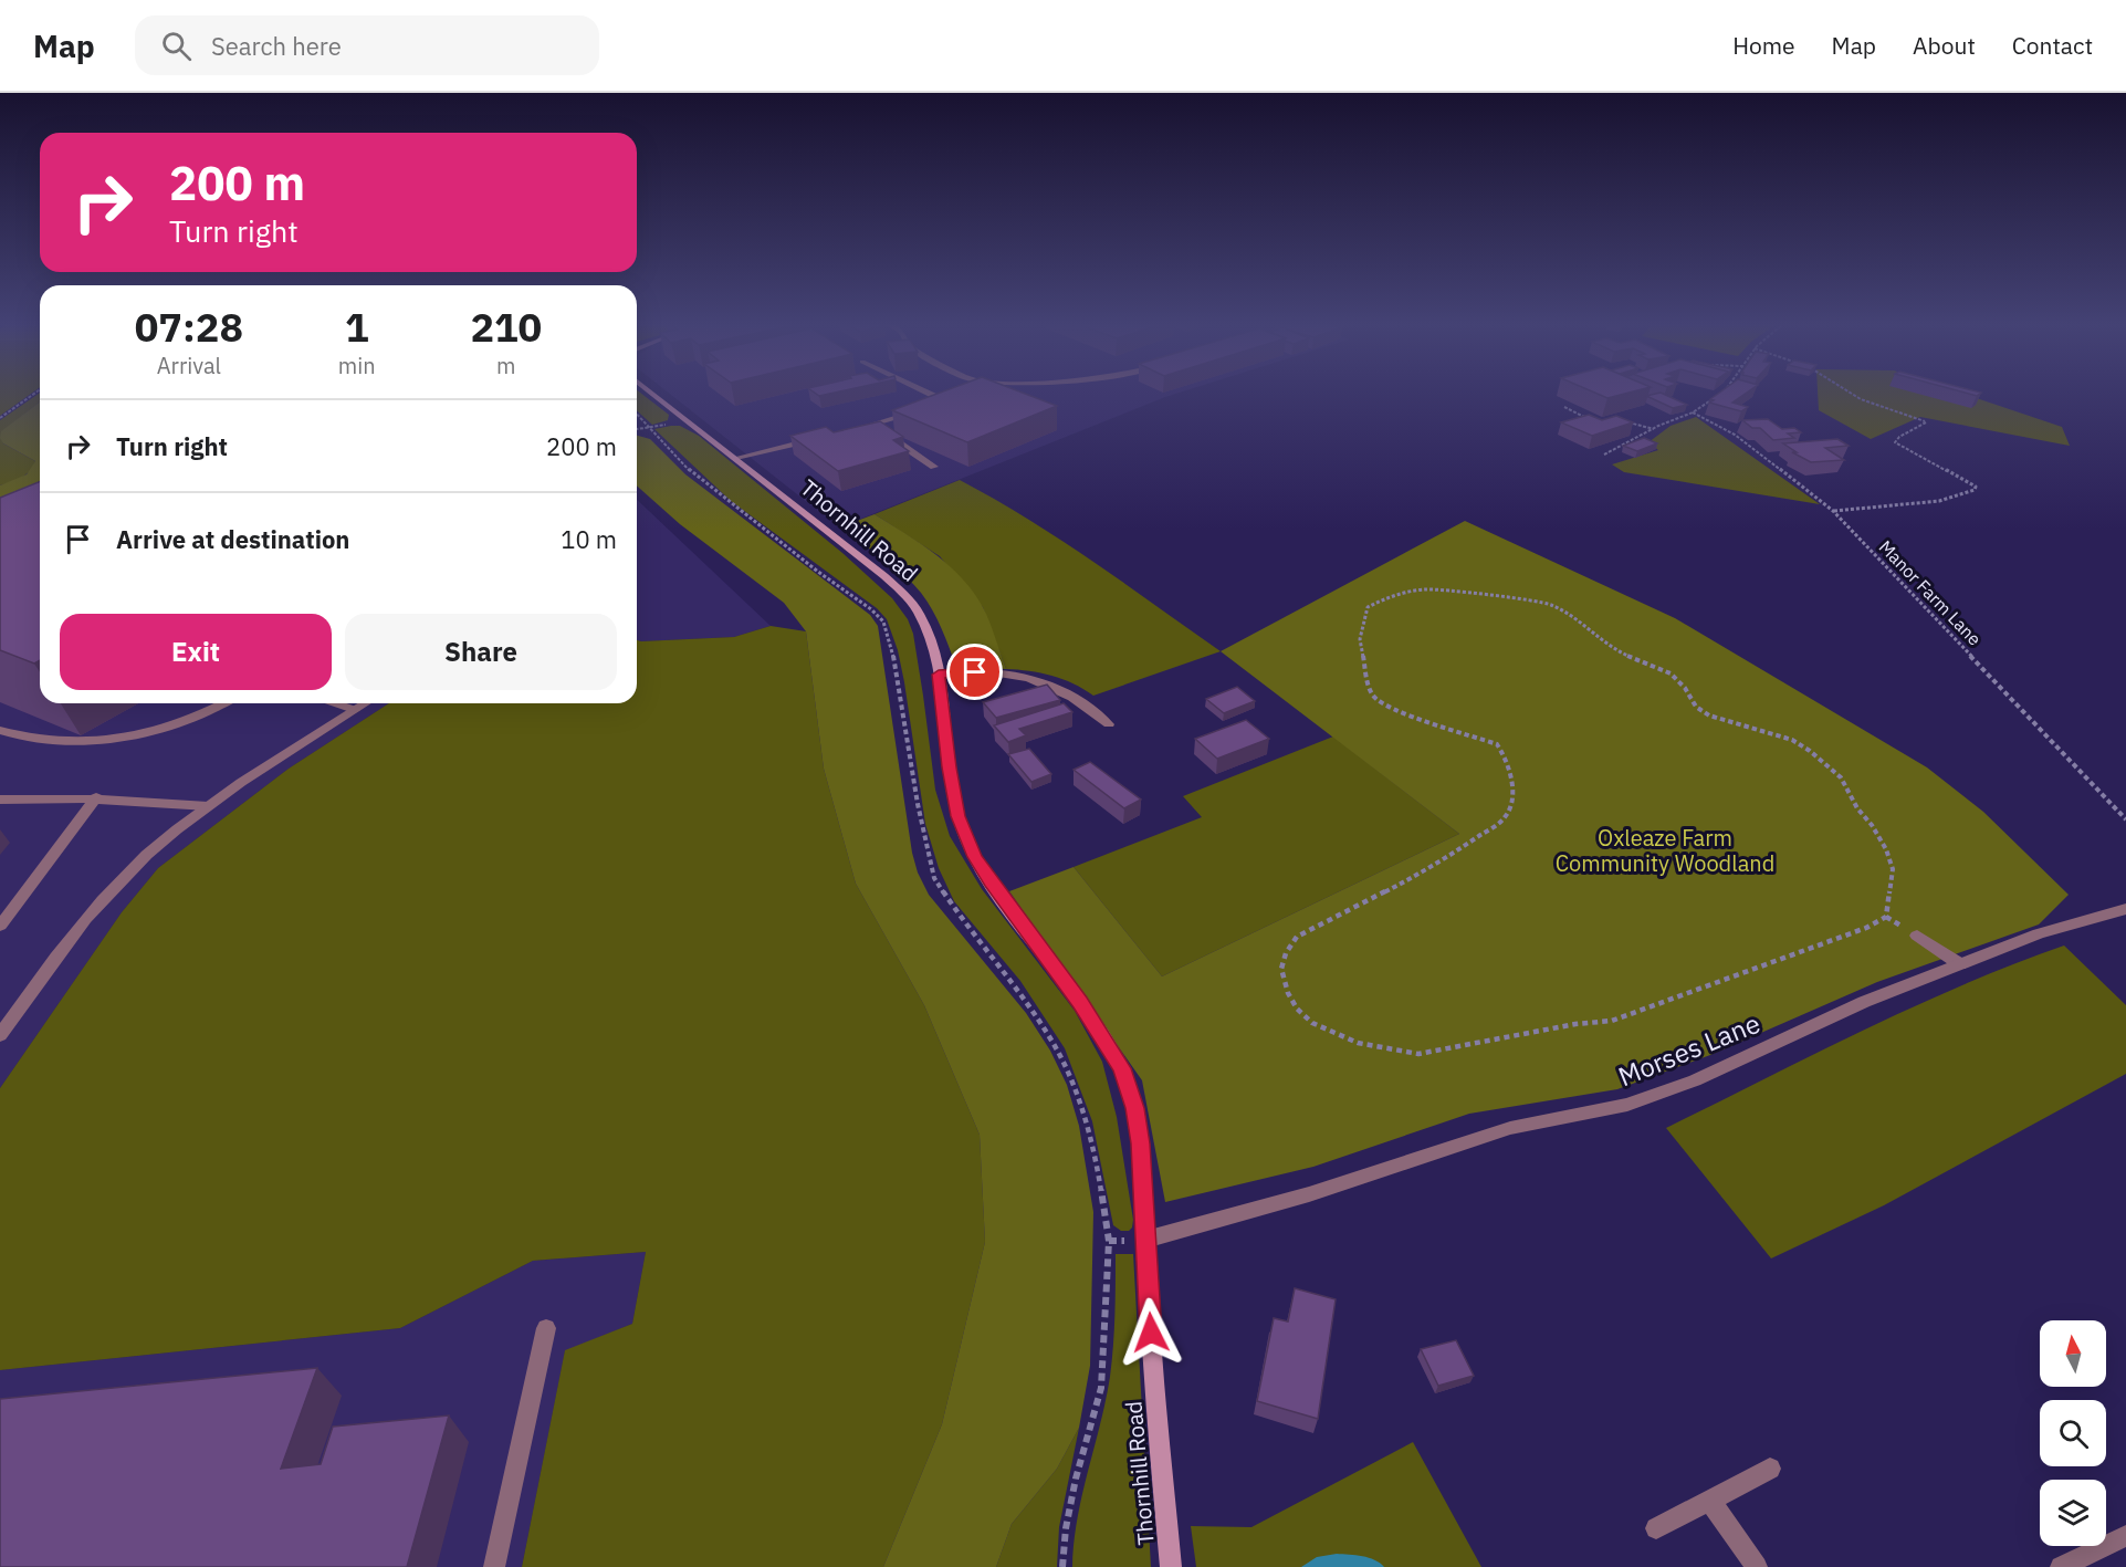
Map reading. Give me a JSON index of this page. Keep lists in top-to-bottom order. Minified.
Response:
{"streets":{"street":["Thornhill Road","Morses Lane"],"path":["Manor Farm Lane"]},"crossings":[["Thornhill Road","Morses Lane"]],"parks":["Oxleaze Farm Community Woodland"],"north":"top","page":{"header":"Map","search":"Search here","nav":["Home","Map","About","Contact"],"turn":["200 m","Turn right"],"eta":["07:28","Arrival","1","min","210","m"],"list":[{"name":"Turn right","value":"200 m"},{"name":"Arrive at destination","value":"10 m"}],"buttons":["Exit","Share"]}}
